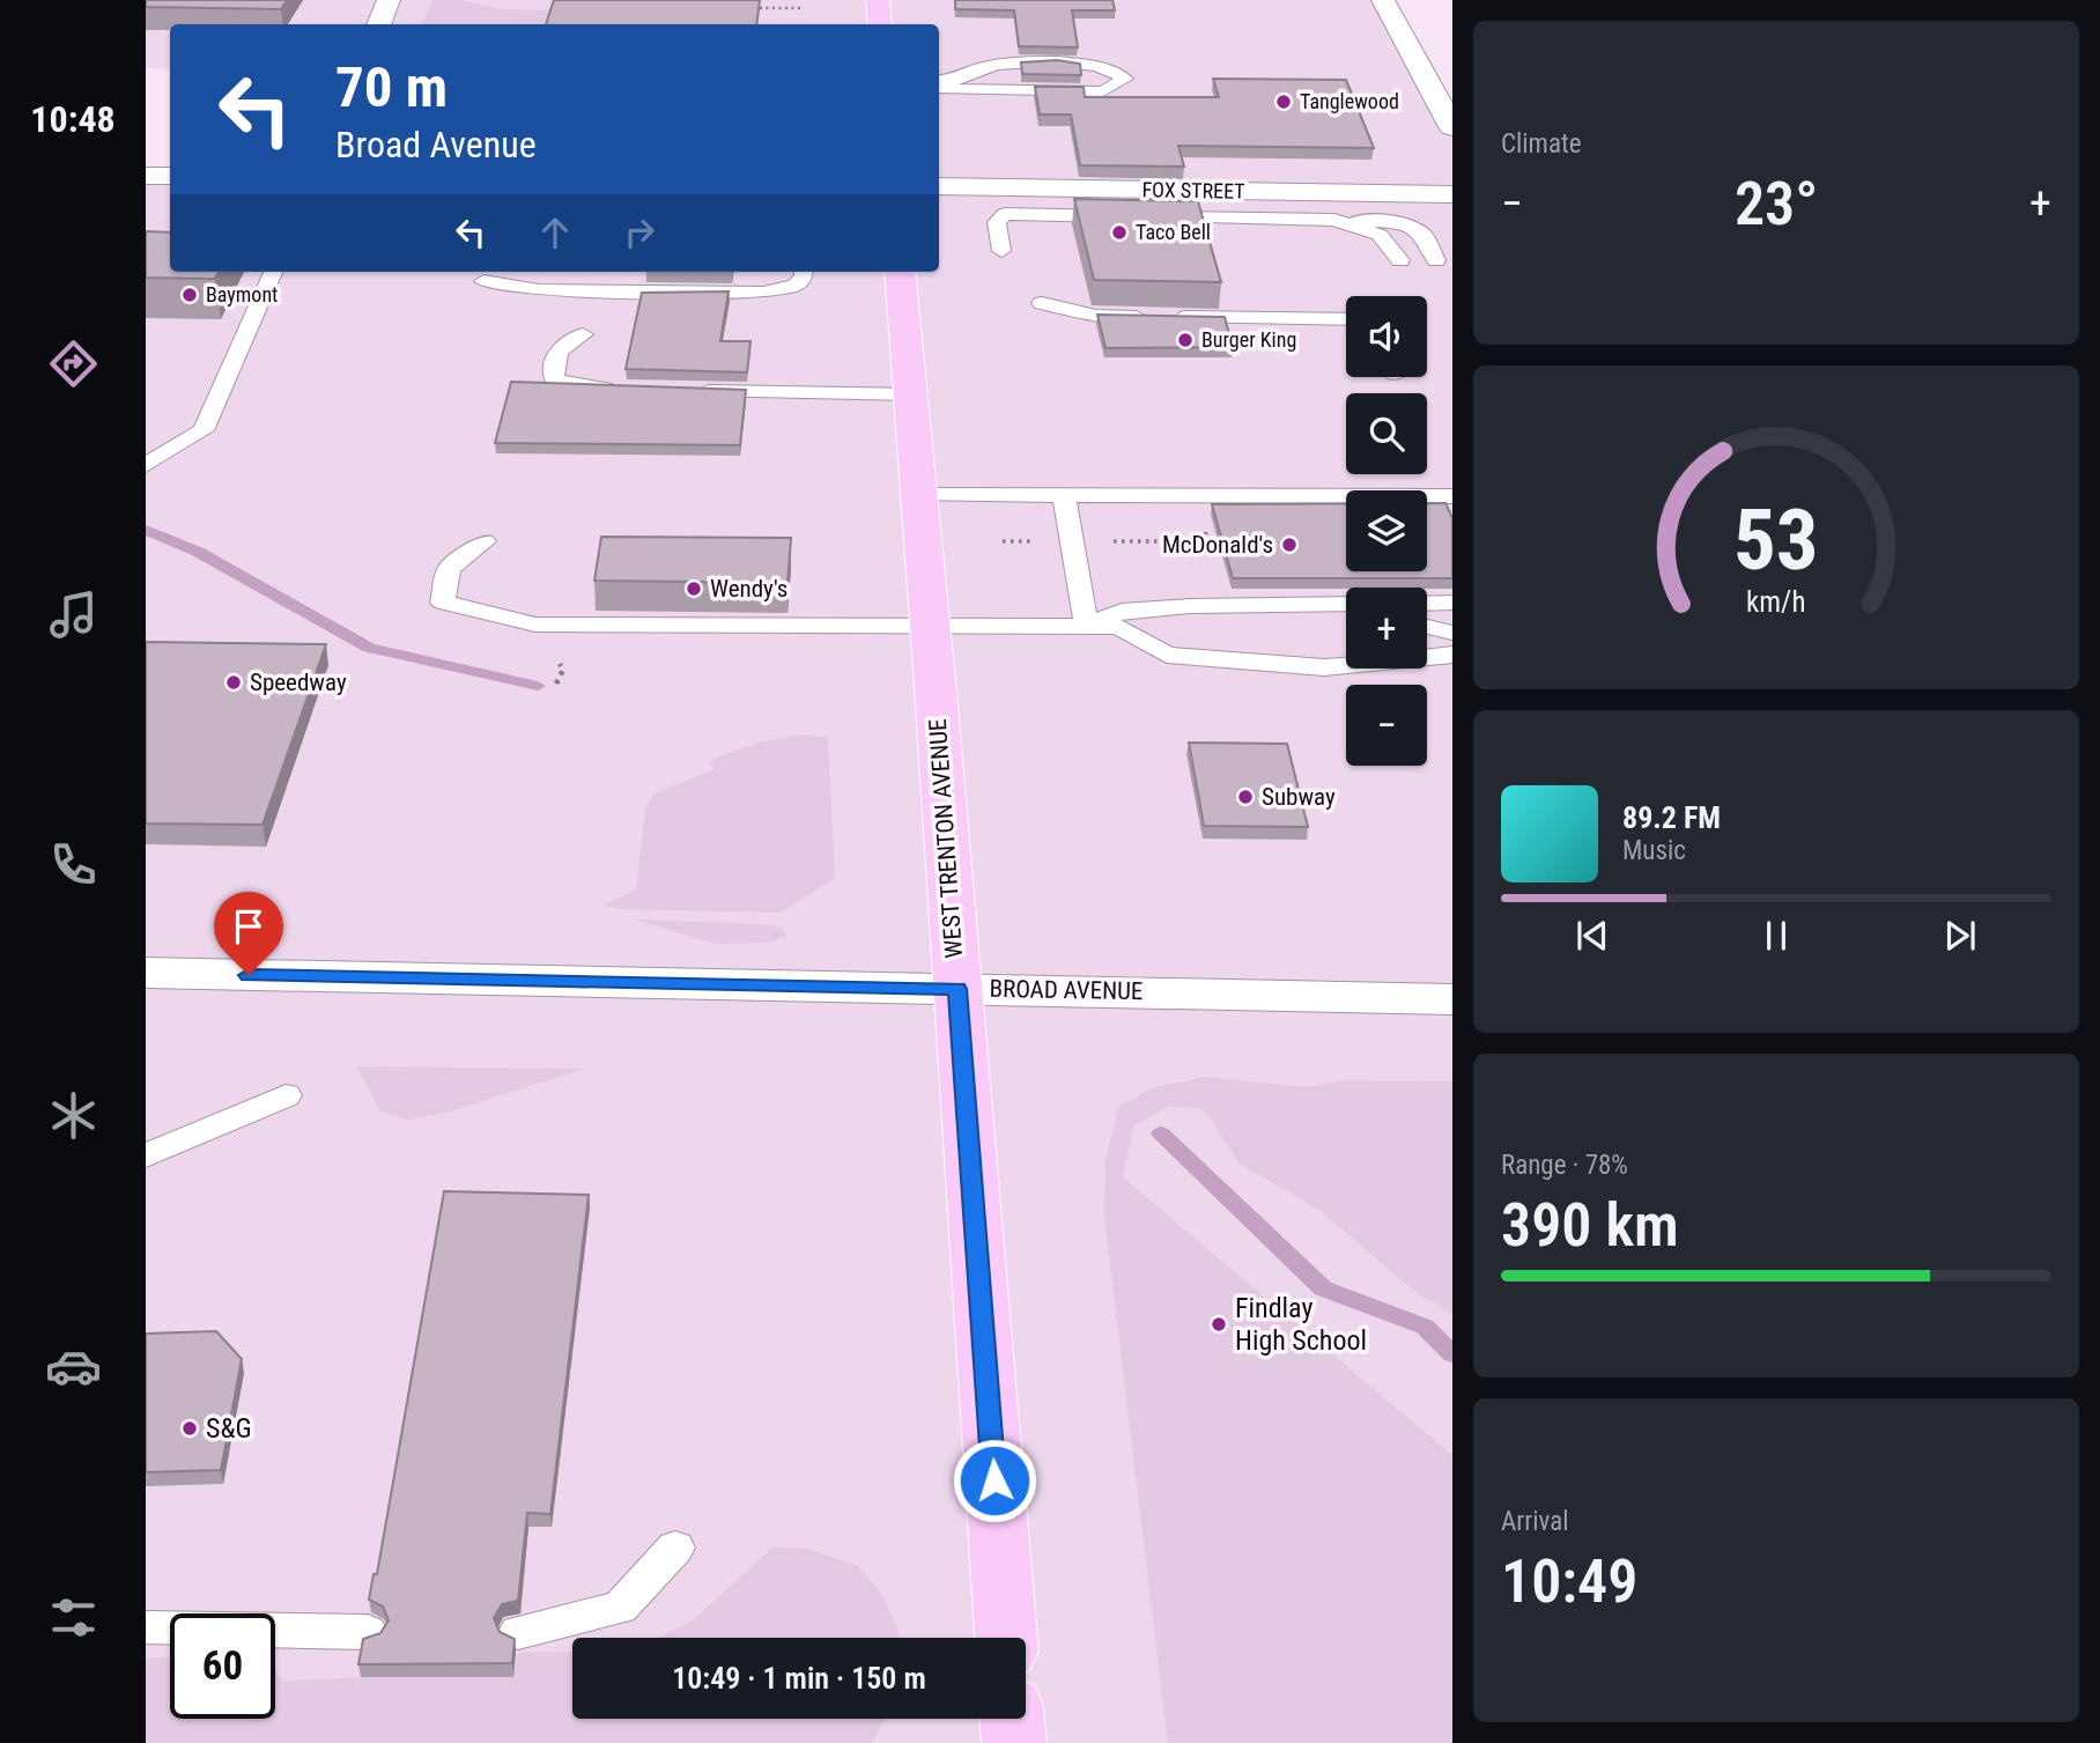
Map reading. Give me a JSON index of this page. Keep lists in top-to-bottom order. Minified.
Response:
{"streets":{"main road":["WEST TRENTON AVENUE"],"street":["FOX STREET","BROAD AVENUE"]},"crossings":[["WEST TRENTON AVENUE","BROAD AVENUE"]],"places":["Tanglewood","Taco Bell","Baymont","Burger King","McDonald's","Wendy's","Speedway","Subway","Findlay High School","S&G"],"page":{"tabs":"10:48","tile":["Climate",["Range · 78%","390 km"],["Arrival","10:49"]],"turn":["70 m","Broad Avenue"],"heat":["−","23°","+"],"map_buttons":["+","−"],"song":["89.2 FM","Music"],"limit":"60","trip":"10:49 · 1 min · 150 m","gauge":["53","km/h"]}}
